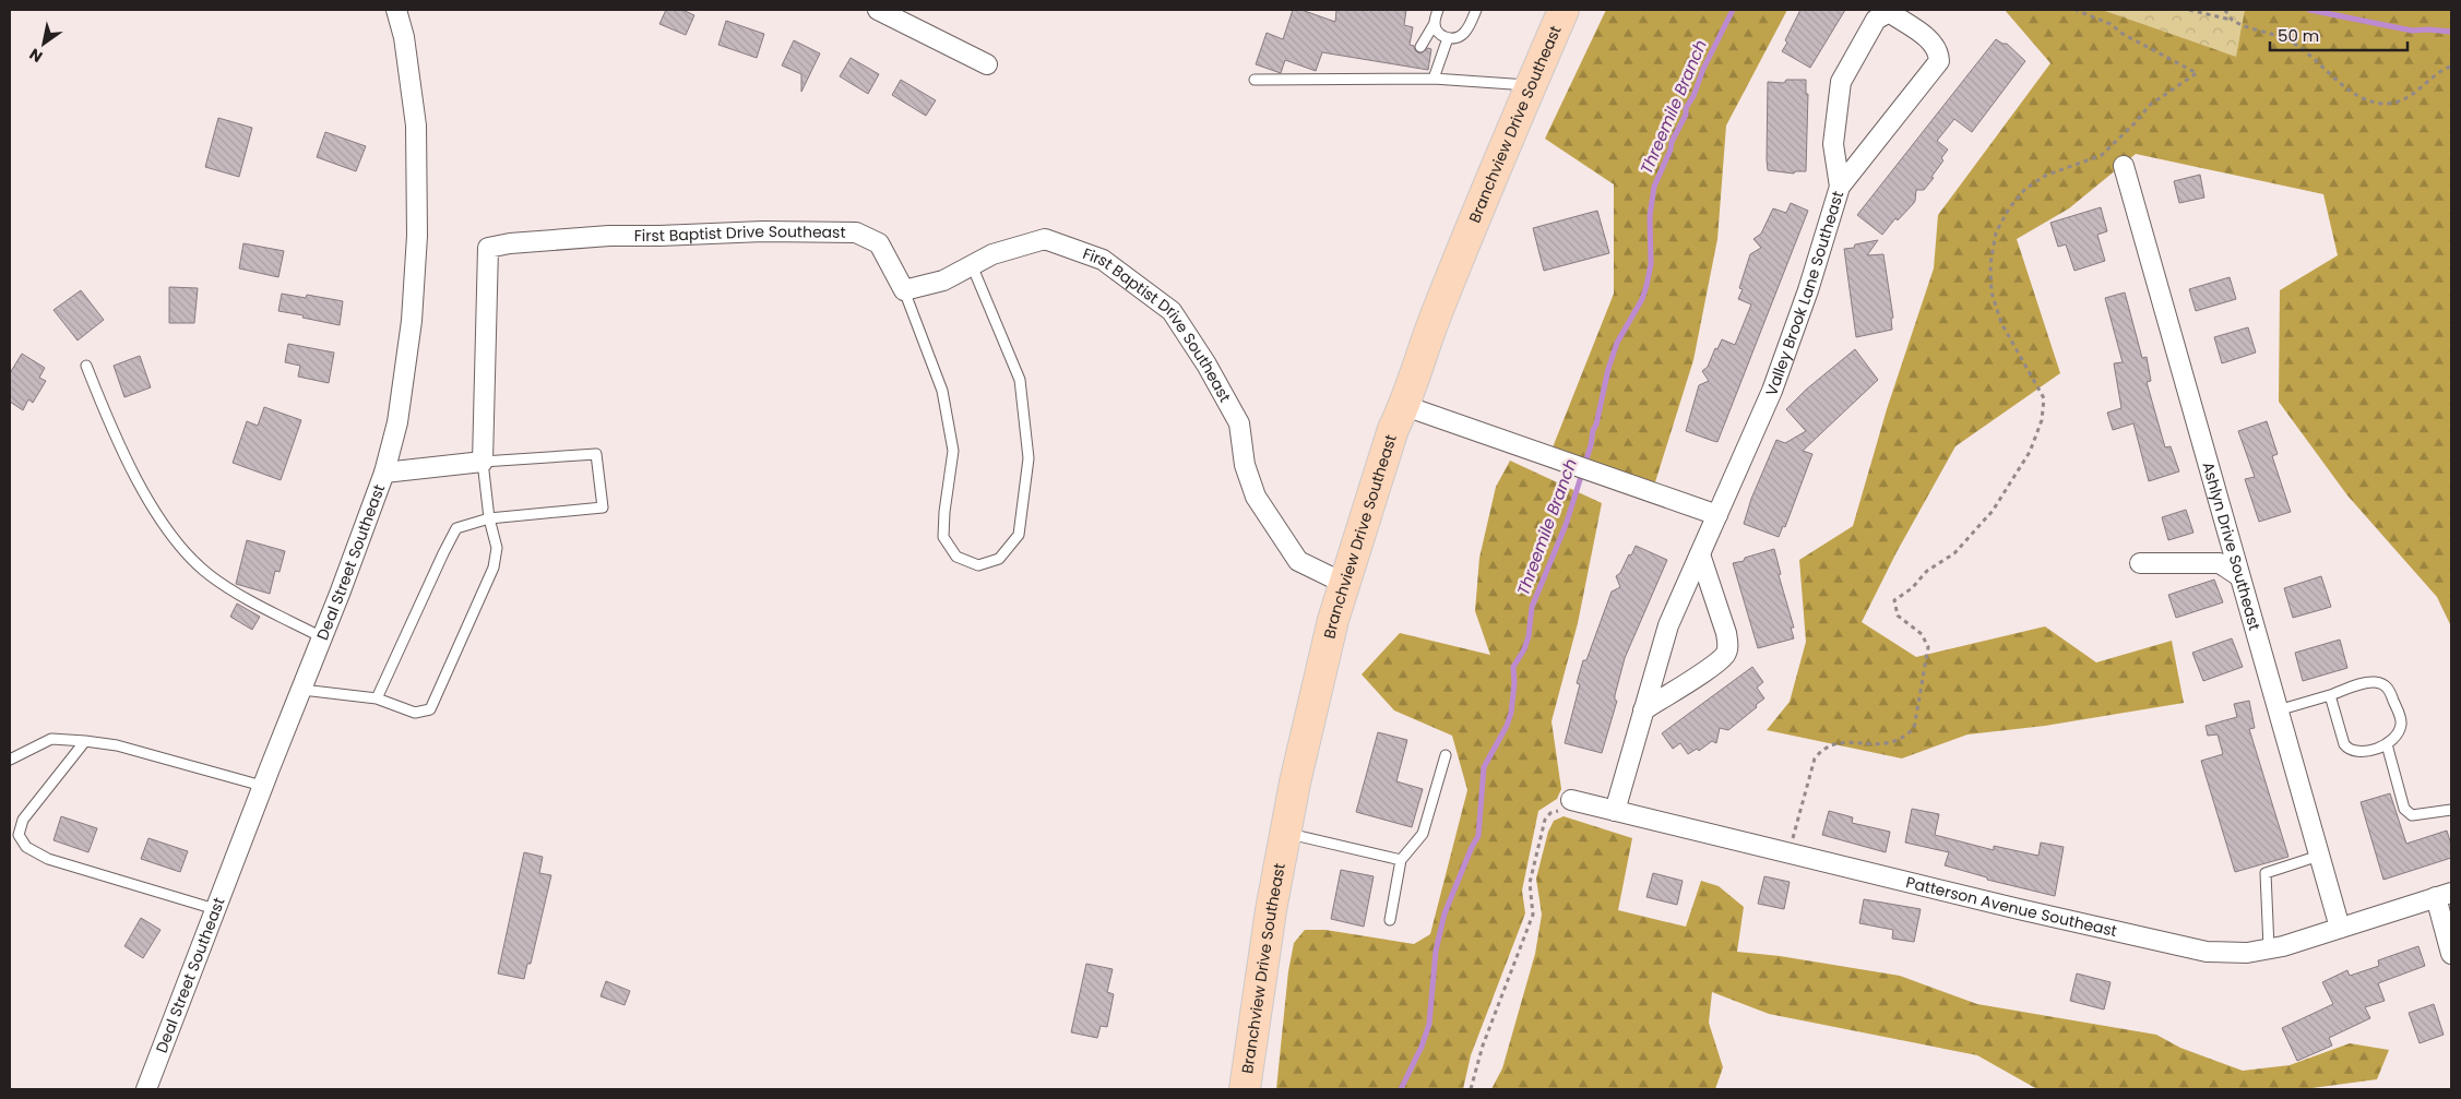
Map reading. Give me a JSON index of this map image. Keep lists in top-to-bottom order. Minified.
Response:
{"streets":{"main road":["Branchview Drive Southeast"],"street":["First Baptist Drive Southeast","Valley Brook Lane Southeast","Ashlyn Drive Southeast","Deal Street Southeast","Patterson Avenue Southeast"]},"crossings":[["Branchview Drive Southeast","First Baptist Drive Southeast"],["Valley Brook Lane Southeast","Patterson Avenue Southeast"],["Ashlyn Drive Southeast","Patterson Avenue Southeast"]],"water":["Threemile Branch"],"scale_bar":"50 m","north":"bottom left"}
